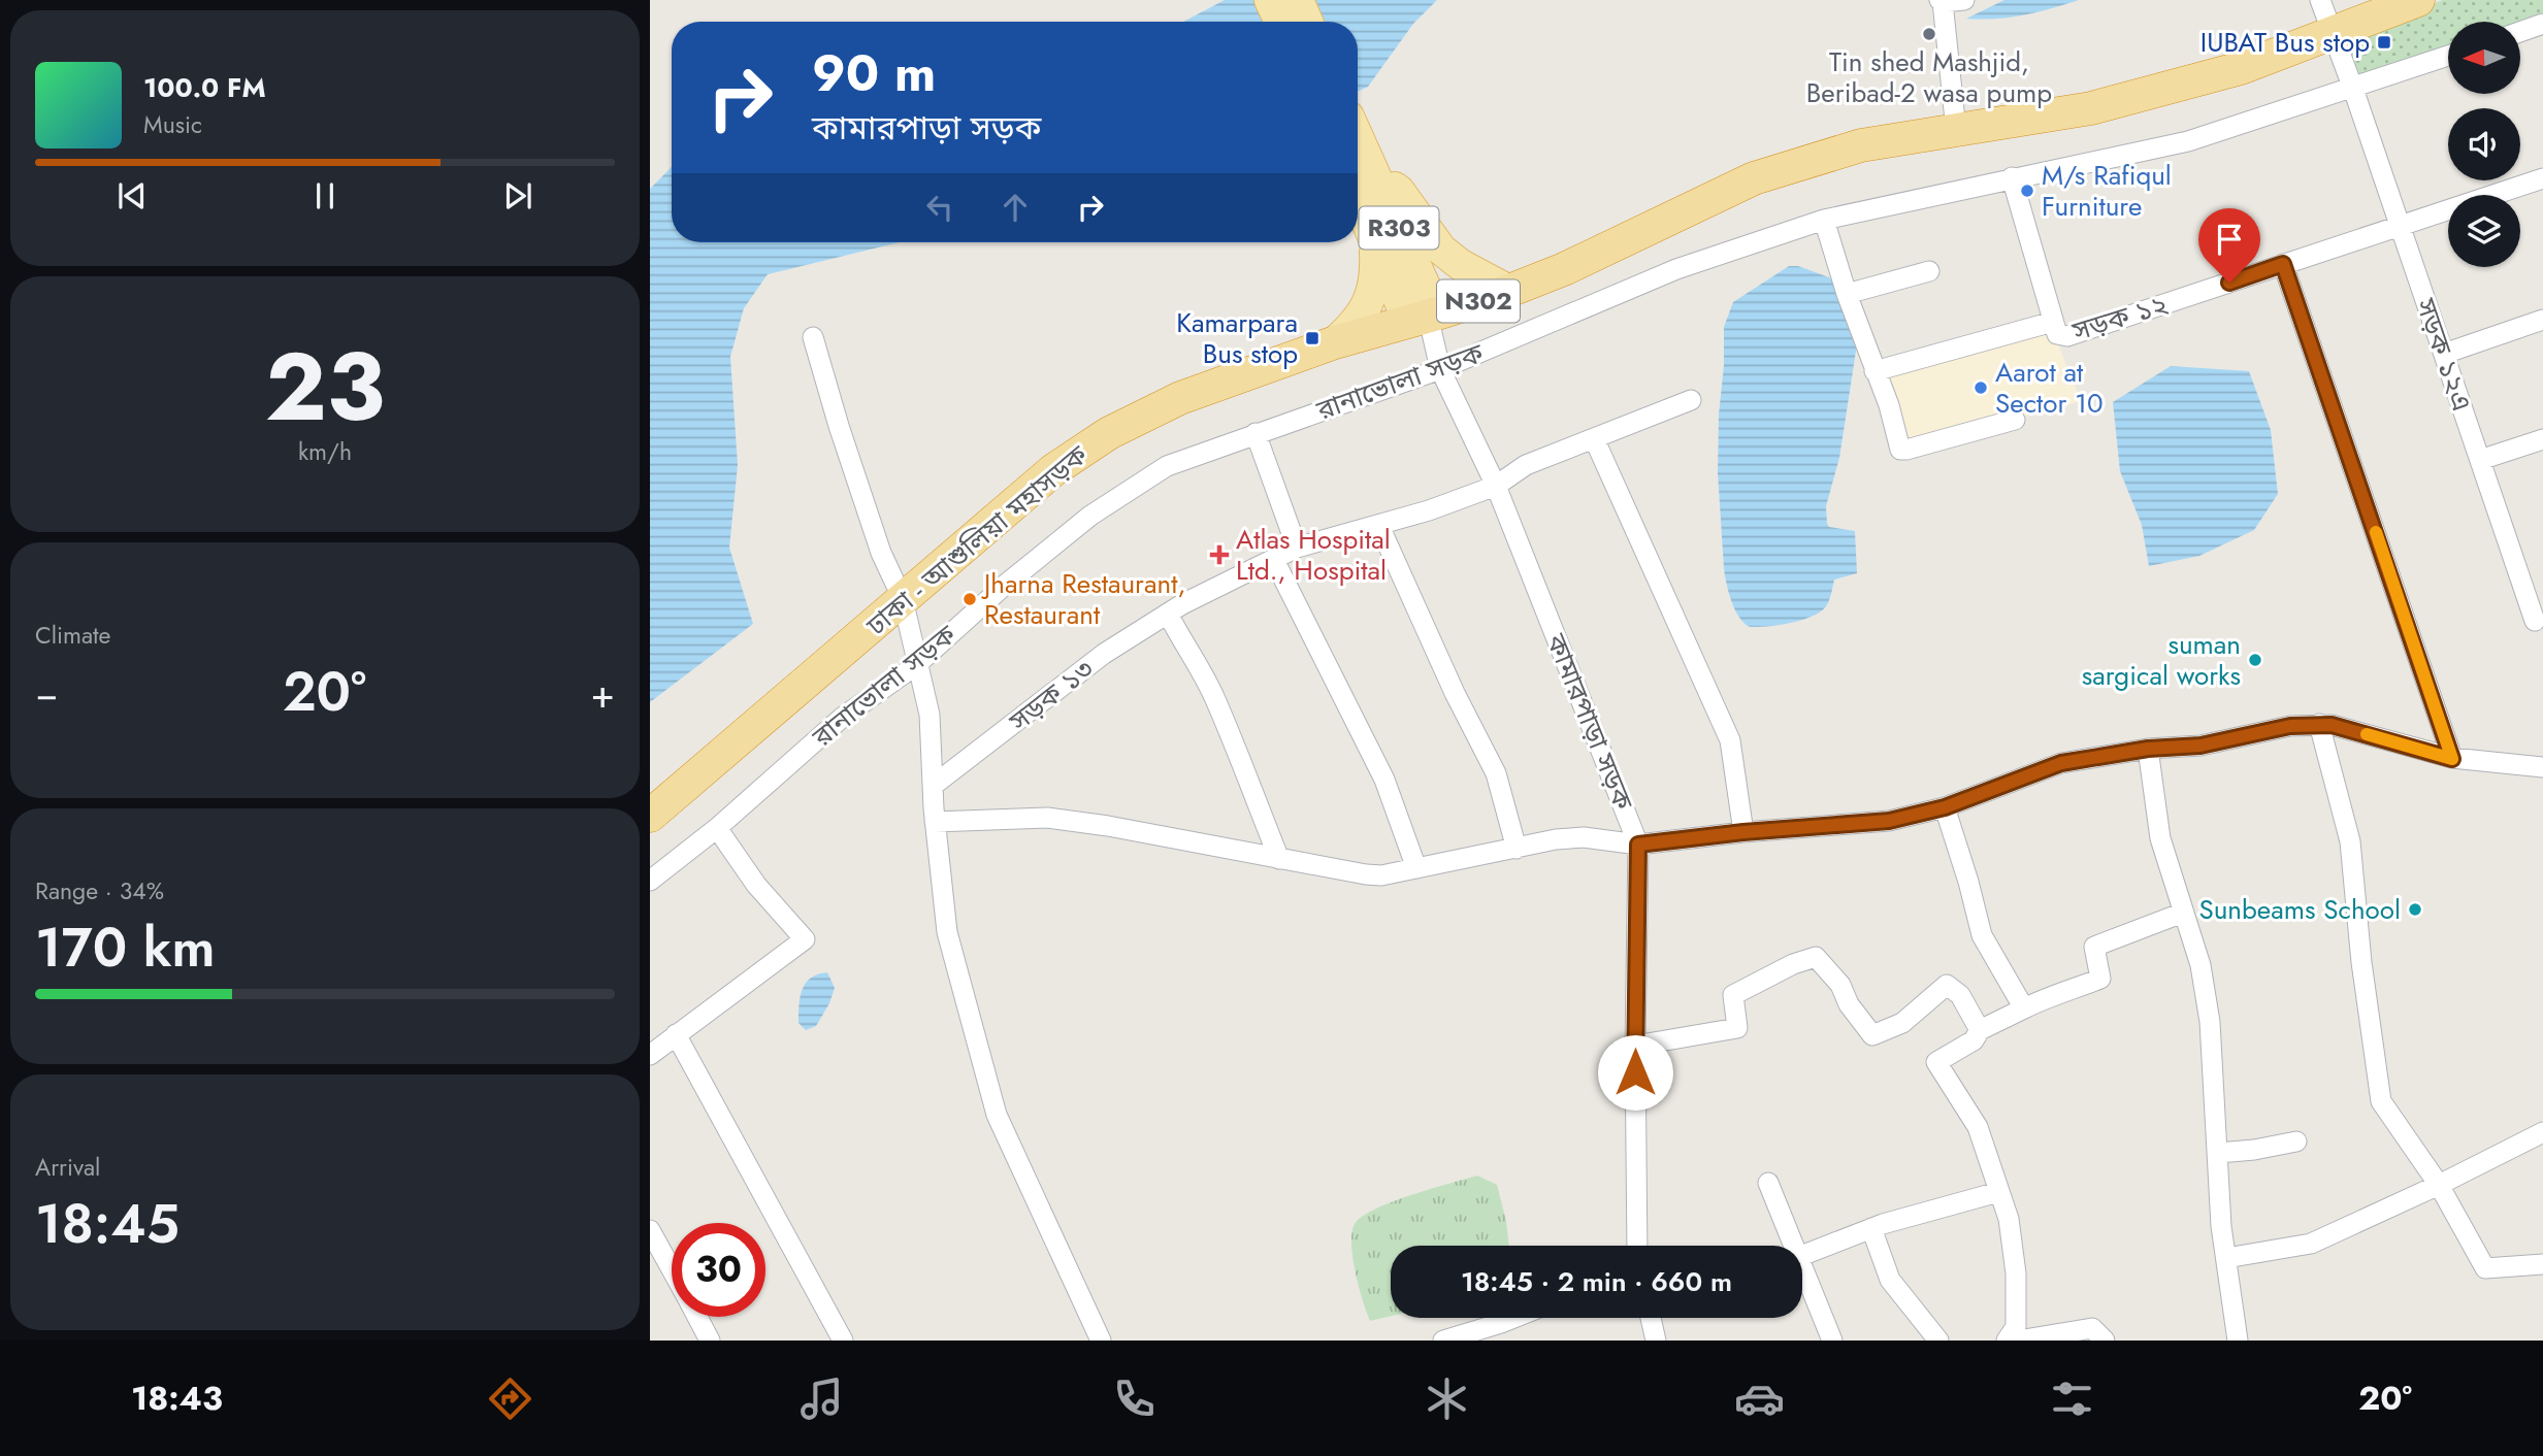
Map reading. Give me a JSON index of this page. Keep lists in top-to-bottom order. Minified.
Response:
{"streets":{"highway":["N302","ঢাকা - আশুলিয়া মহাসড়ক"],"main road":["R303"],"street":["সড়ক ১২","সড়ক ১২এ","রানাভোলা সড়ক","সড়ক ১৩","কামারপাড়া সড়ক"]},"crossings":[["R303","ঢাকা - আশুলিয়া মহাসড়ক"],["R303","কামারপাড়া সড়ক"],["সড়ক ১২","সড়ক ১২এ"],["সড়ক ১২","রানাভোলা সড়ক"],["সড়ক ১২এ","রানাভোলা সড়ক"],["সড়ক ১২এ","ঢাকা - আশুলিয়া মহাসড়ক"],["রানাভোলা সড়ক","কামারপাড়া সড়ক"],["ঢাকা - আশুলিয়া মহাসড়ক","কামারপাড়া সড়ক"],["সড়ক ১৩","কামারপাড়া সড়ক"]],"places":{"other":["Tin shed Mashjid, Beribad-2 wasa pump","M/s Rafiqul Furniture","Aarot at Sector 10","Jharna Restaurant, Restaurant","suman sargical works","Sunbeams School"],"transit":["IUBAT Bus stop","Kamarpara Bus stop"],"health":["Atlas Hospital Ltd., Hospital"]},"north":"left","page":{"turn":["90 m","কামারপাড়া সড়ক"],"song":["100.0 FM","Music"],"tile":[["23","km/h"],"Climate",["Range · 34%","170 km"],["Arrival","18:45"]],"heat":["−","20°","+"],"limit":"30","trip":"18:45 · 2 min · 660 m","tabs":["18:43","20°"]}}
